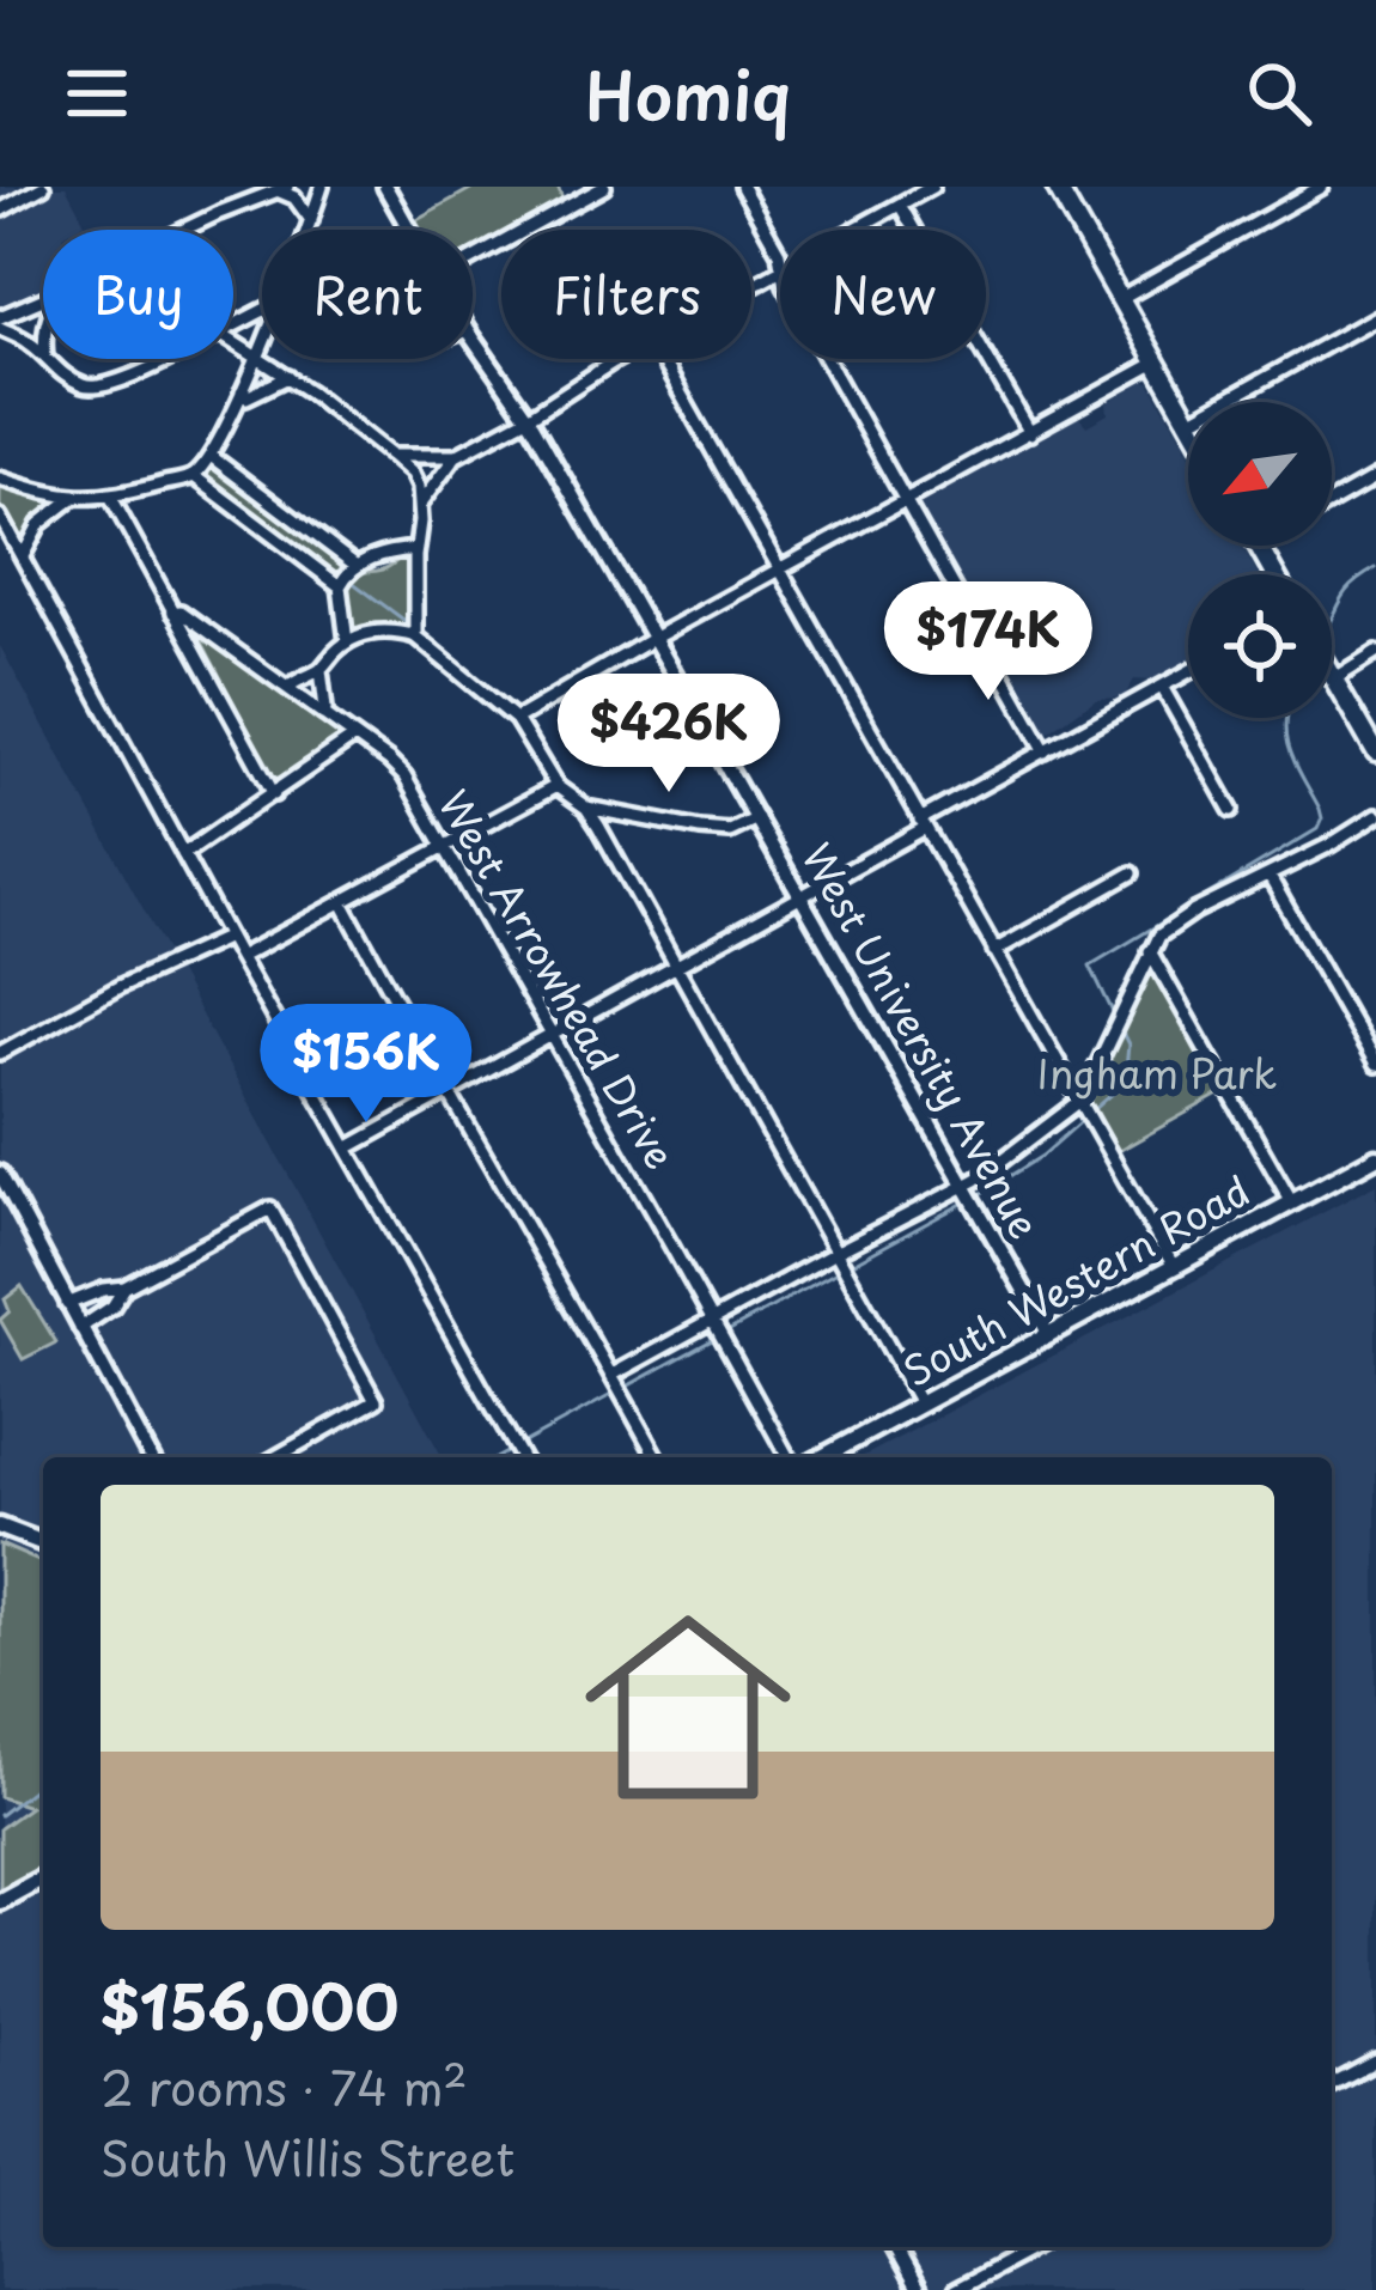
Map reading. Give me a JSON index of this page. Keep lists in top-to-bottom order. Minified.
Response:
{"streets":{"main road":["South Western Road"],"street":["West Arrowhead Drive","West University Avenue"]},"crossings":[["West University Avenue","South Western Road"]],"parks":["Ingham Park"],"north":"bottom left","page":{"header":"Homiq","chip":["Buy","Rent","Filters","New"],"price":["$174K","$426K","$156K"],"list":[{"name":"$156,000","note":"2 rooms · 74 m² · South Willis Street"}]}}
